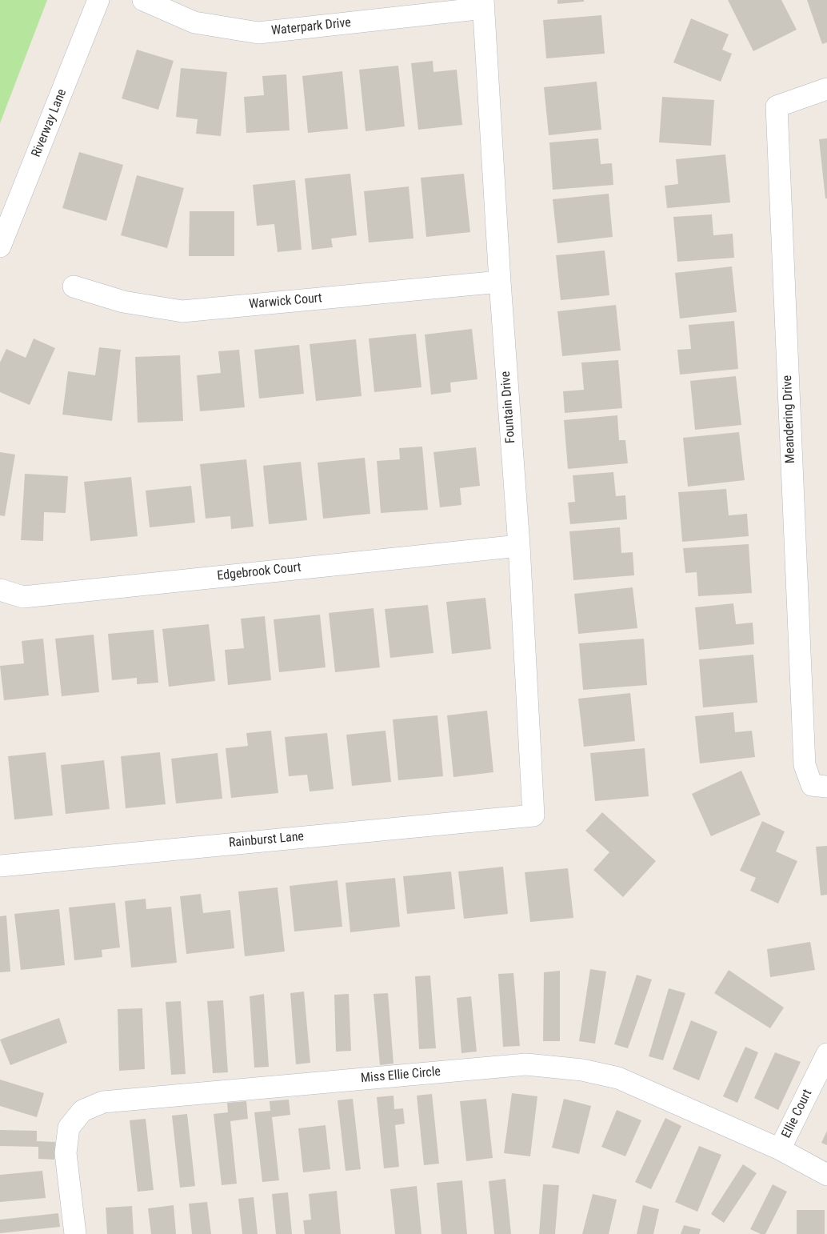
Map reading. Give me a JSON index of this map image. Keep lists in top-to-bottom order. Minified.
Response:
{"streets":{"street":["Waterpark Drive","Riverway Lane","Warwick Court","Fountain Drive","Meandering Drive","Edgebrook Court","Rainburst Lane","Miss Ellie Circle","Ellie Court"]},"crossings":[["Waterpark Drive","Fountain Drive"],["Warwick Court","Fountain Drive"],["Fountain Drive","Edgebrook Court"],["Fountain Drive","Rainburst Lane"],["Miss Ellie Circle","Ellie Court"]]}
